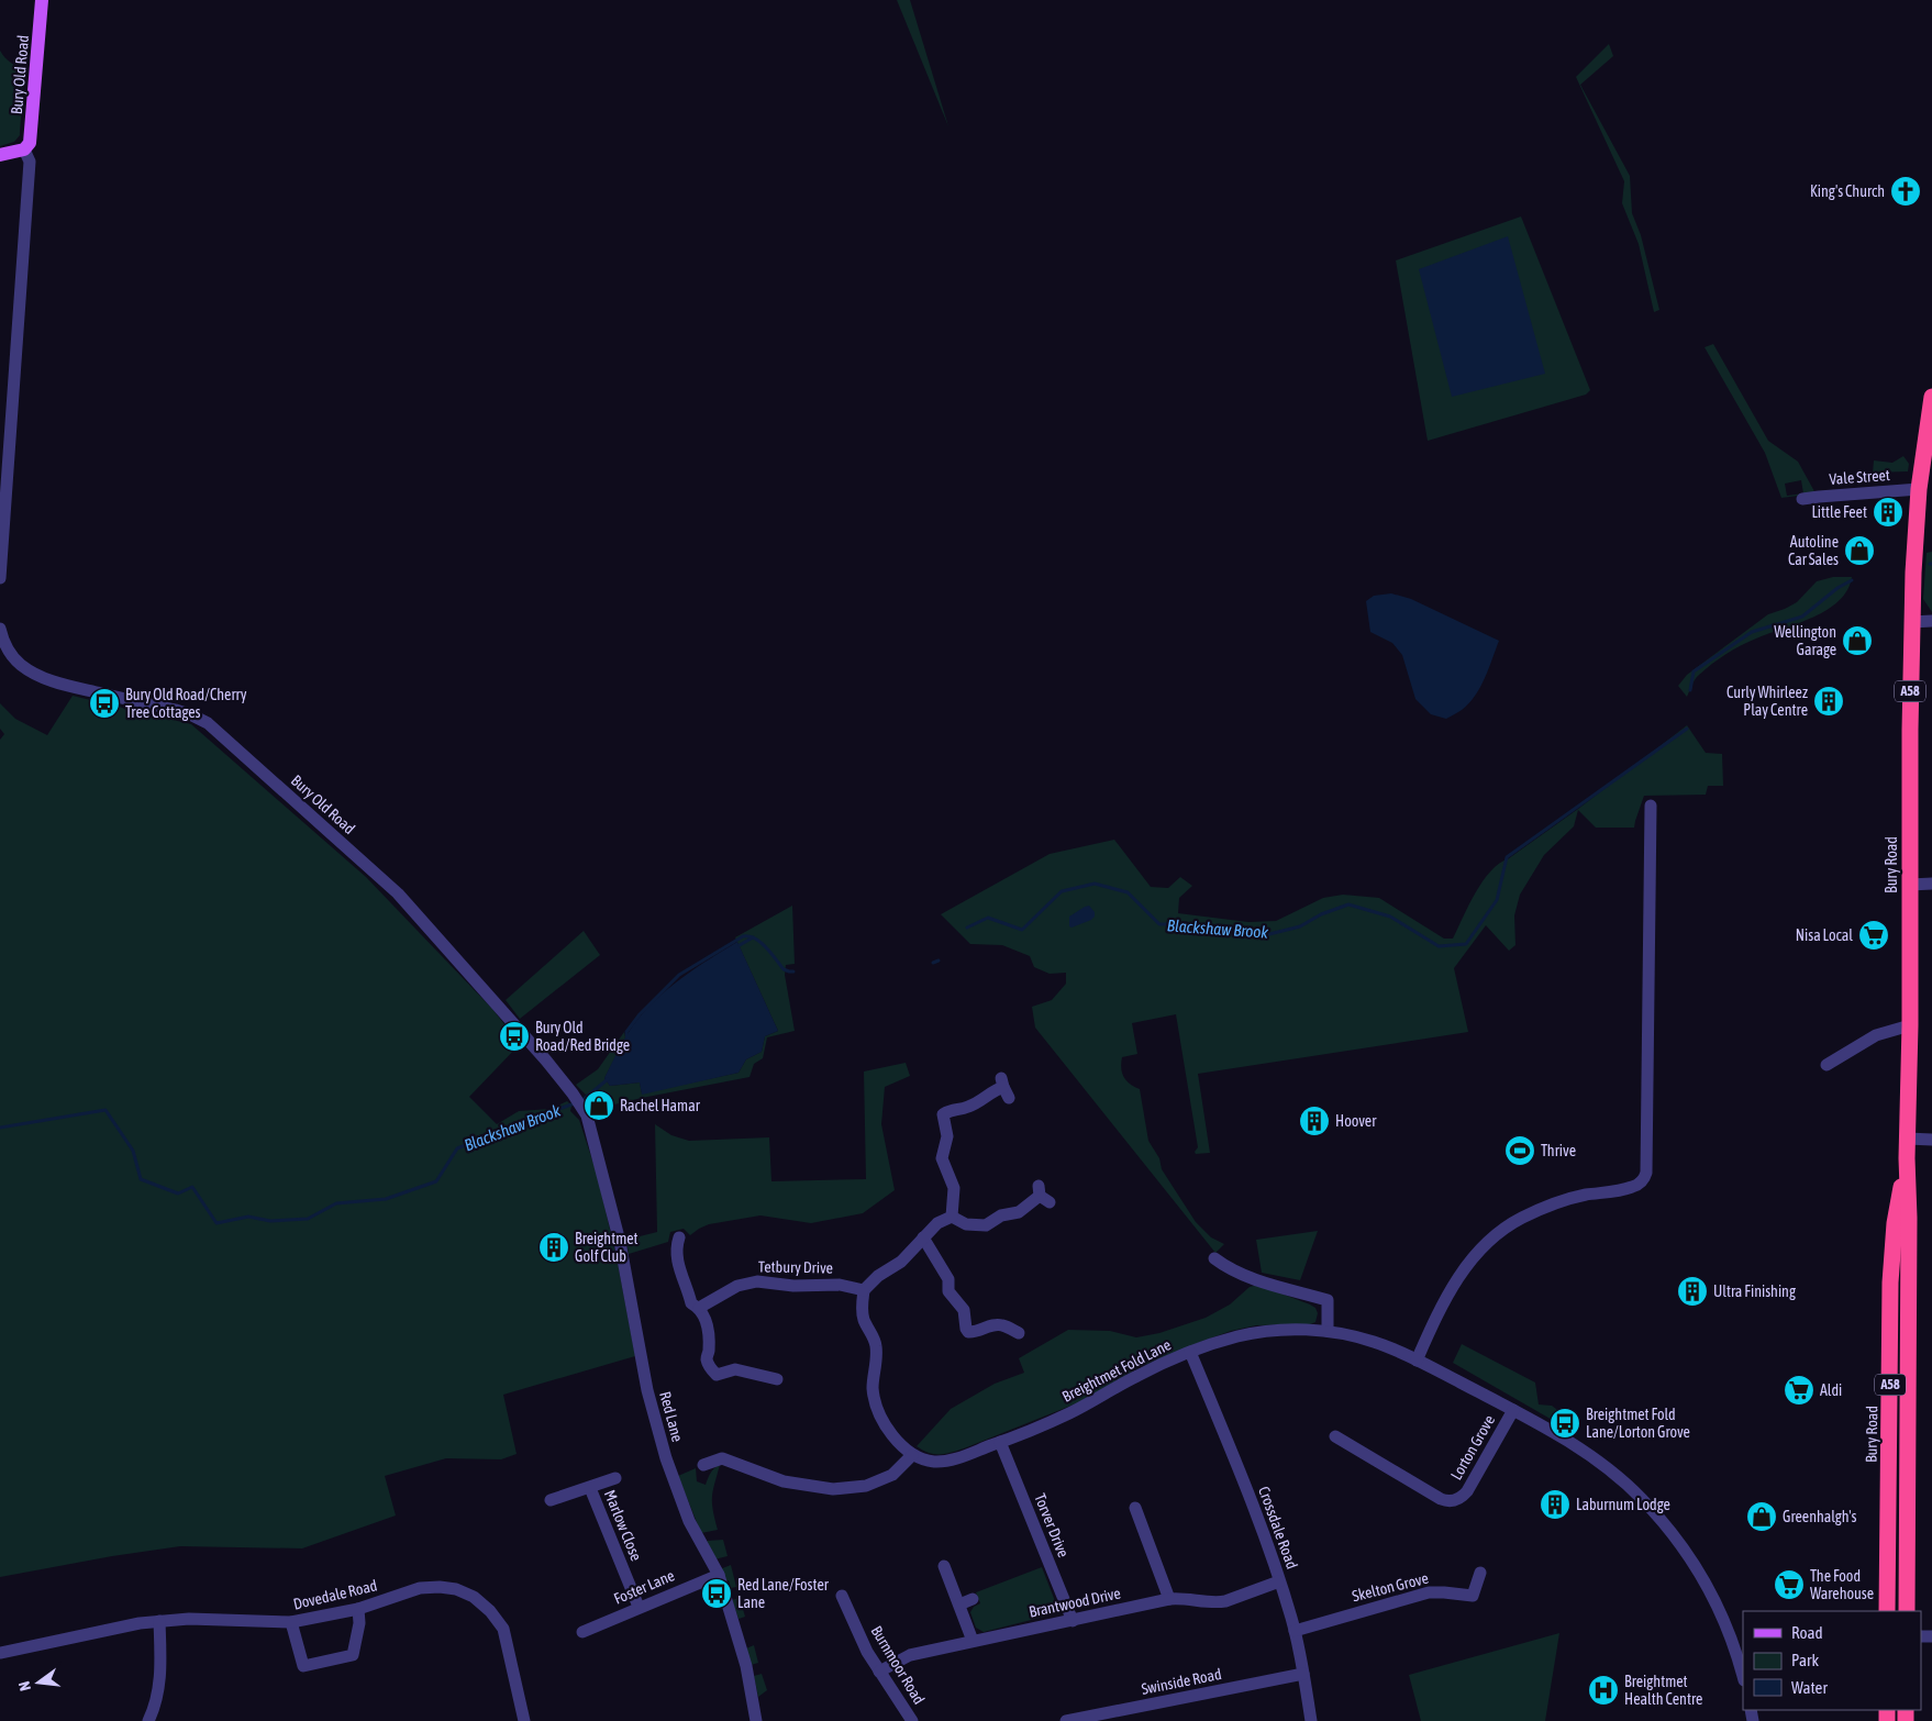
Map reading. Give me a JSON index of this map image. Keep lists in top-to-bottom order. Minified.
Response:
{"streets":{"highway":["A58","Bury Road"],"main road":["Bury Old Road"],"street":["Vale Street","Tetbury Drive","Breightmet Fold Lane","Red Lane","Lorton Grove","Marlow Close","Torver Drive","Crossdale Road","Foster Lane","Skelton Grove","Dovedale Road","Brantwood Drive","Burnmoor Road","Swinside Road"]},"crossings":[["Bury Old Road","Red Lane"],["Vale Street","A58"],["Vale Street","Bury Road"],["A58","Bury Road"],["Breightmet Fold Lane","Lorton Grove"],["Breightmet Fold Lane","Torver Drive"],["Breightmet Fold Lane","Crossdale Road"],["Red Lane","Foster Lane"],["Marlow Close","Foster Lane"],["Torver Drive","Brantwood Drive"],["Crossdale Road","Skelton Grove"],["Crossdale Road","Brantwood Drive"],["Crossdale Road","Swinside Road"],["Brantwood Drive","Burnmoor Road"]],"water":["Blackshaw Brook"],"places":{"church":["King's Church"],"building":["Little Feet","Curly Whirleez Play Centre","Hoover","Breightmet Golf Club","Ultra Finishing","Laburnum Lodge"],"shop":["Autoline Car Sales","Wellington Garage","Rachel Hamar","Greenhalgh's"],"bus stop":["Bury Old Road/Cherry Tree Cottages","Bury Old Road/Red Bridge","Breightmet Fold Lane/Lorton Grove","Red Lane/Foster Lane"],"supermarket":["Nisa Local","Aldi","The Food Warehouse"],"sports":["Thrive"],"hospital":["Breightmet Health Centre"]},"legend":["Road","Park","Water"],"north":"left"}
